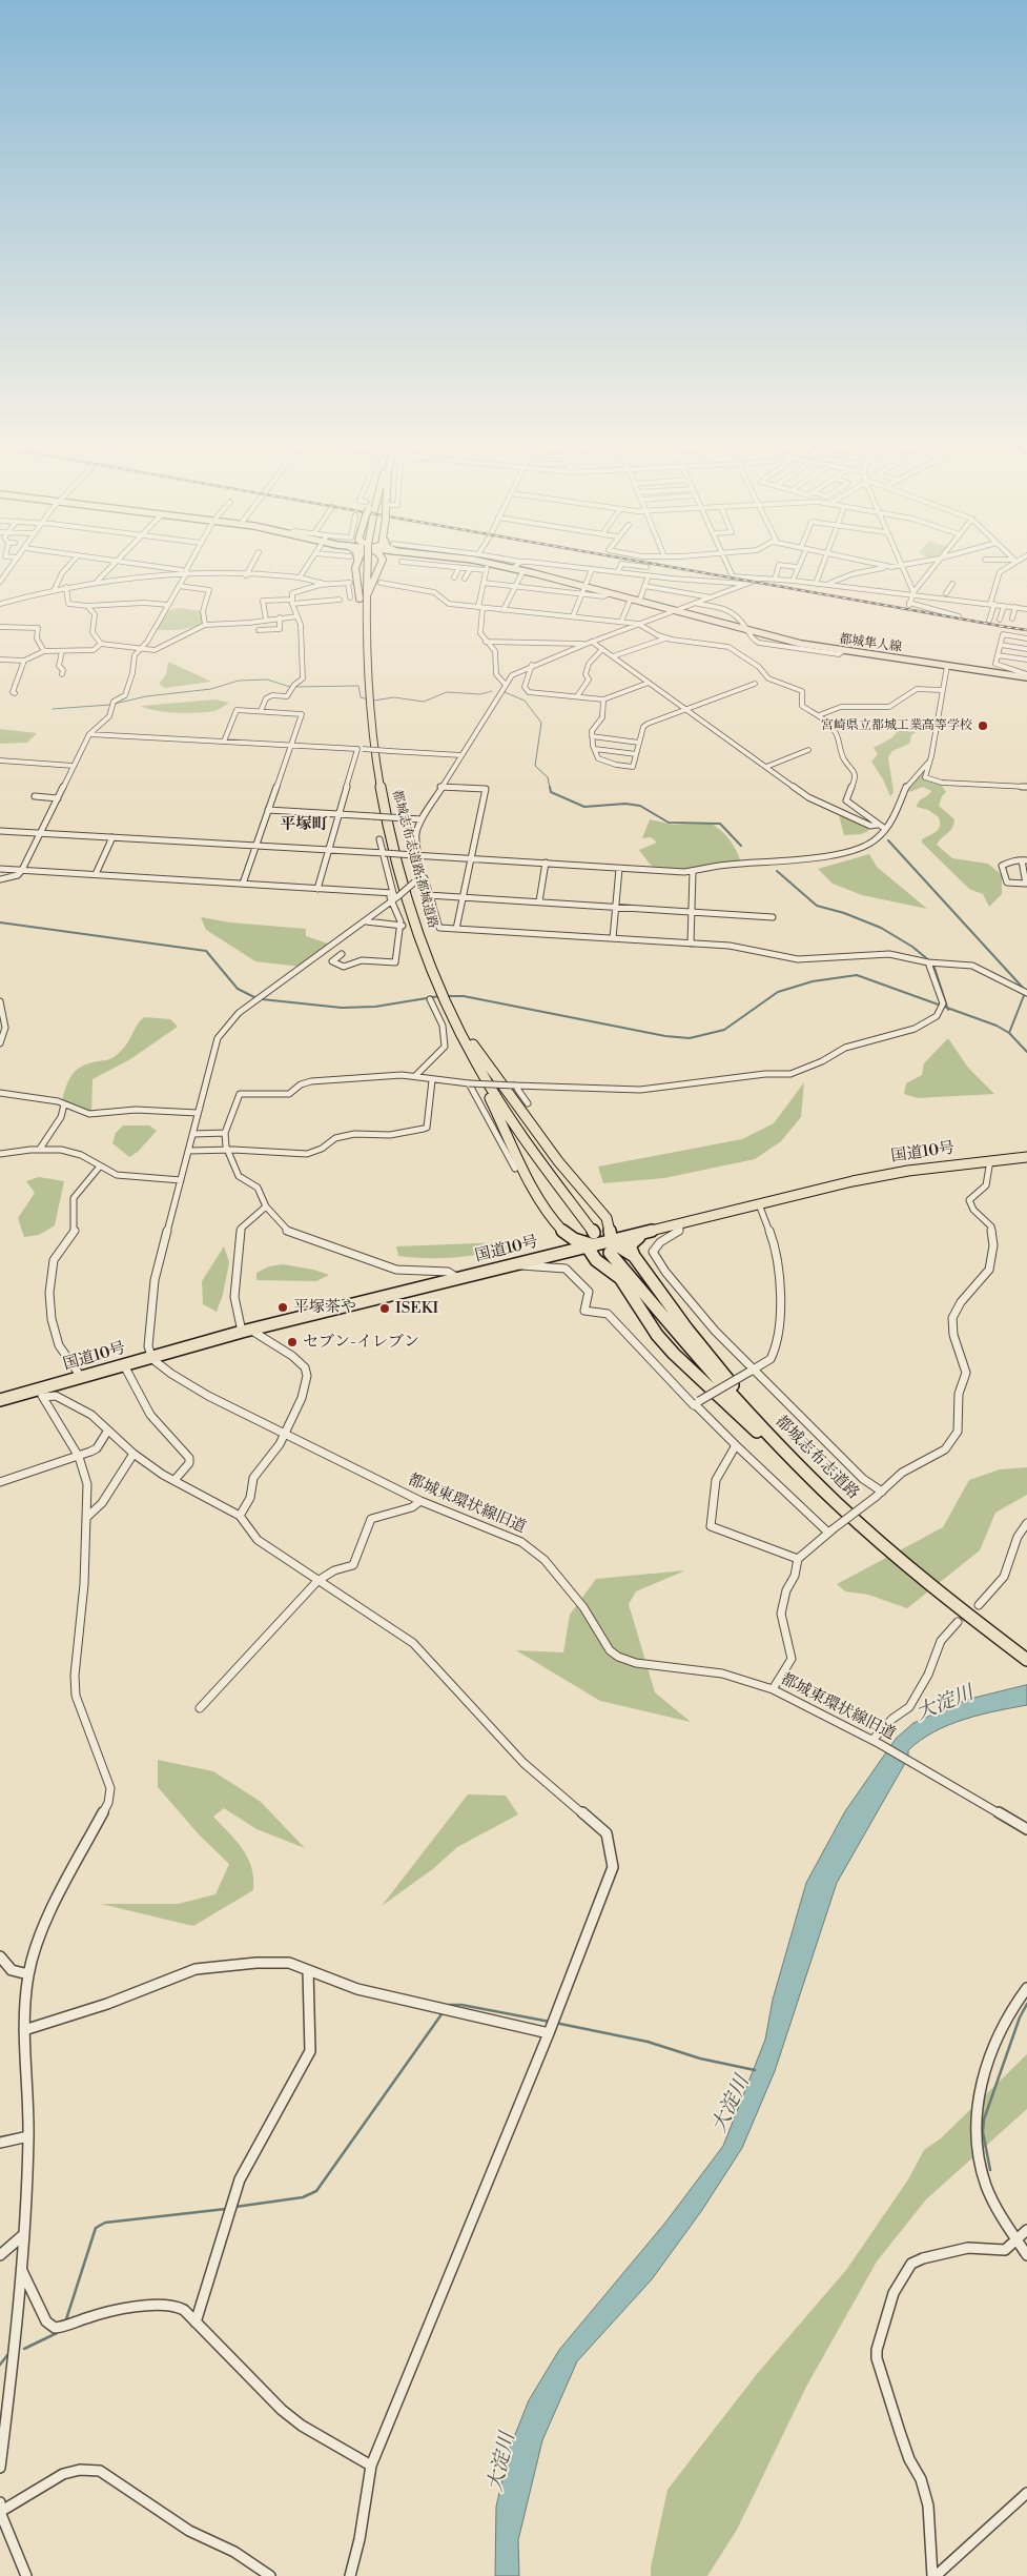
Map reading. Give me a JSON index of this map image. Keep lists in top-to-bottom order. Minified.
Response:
{"streets":{"highway":["都城志布志道路;都城道路","国道10号","都城志布志道路"],"main road":["都城隼人線"],"street":["都城東環状線旧道"]},"crossings":[["国道10号","都城志布志道路"],["国道10号","都城東環状線旧道"]],"districts":["平塚町"],"water":["大淀川"],"places":["宮崎県立都城工業高等学校","平塚茶や","ISEKI","セブン-イレブン"]}
